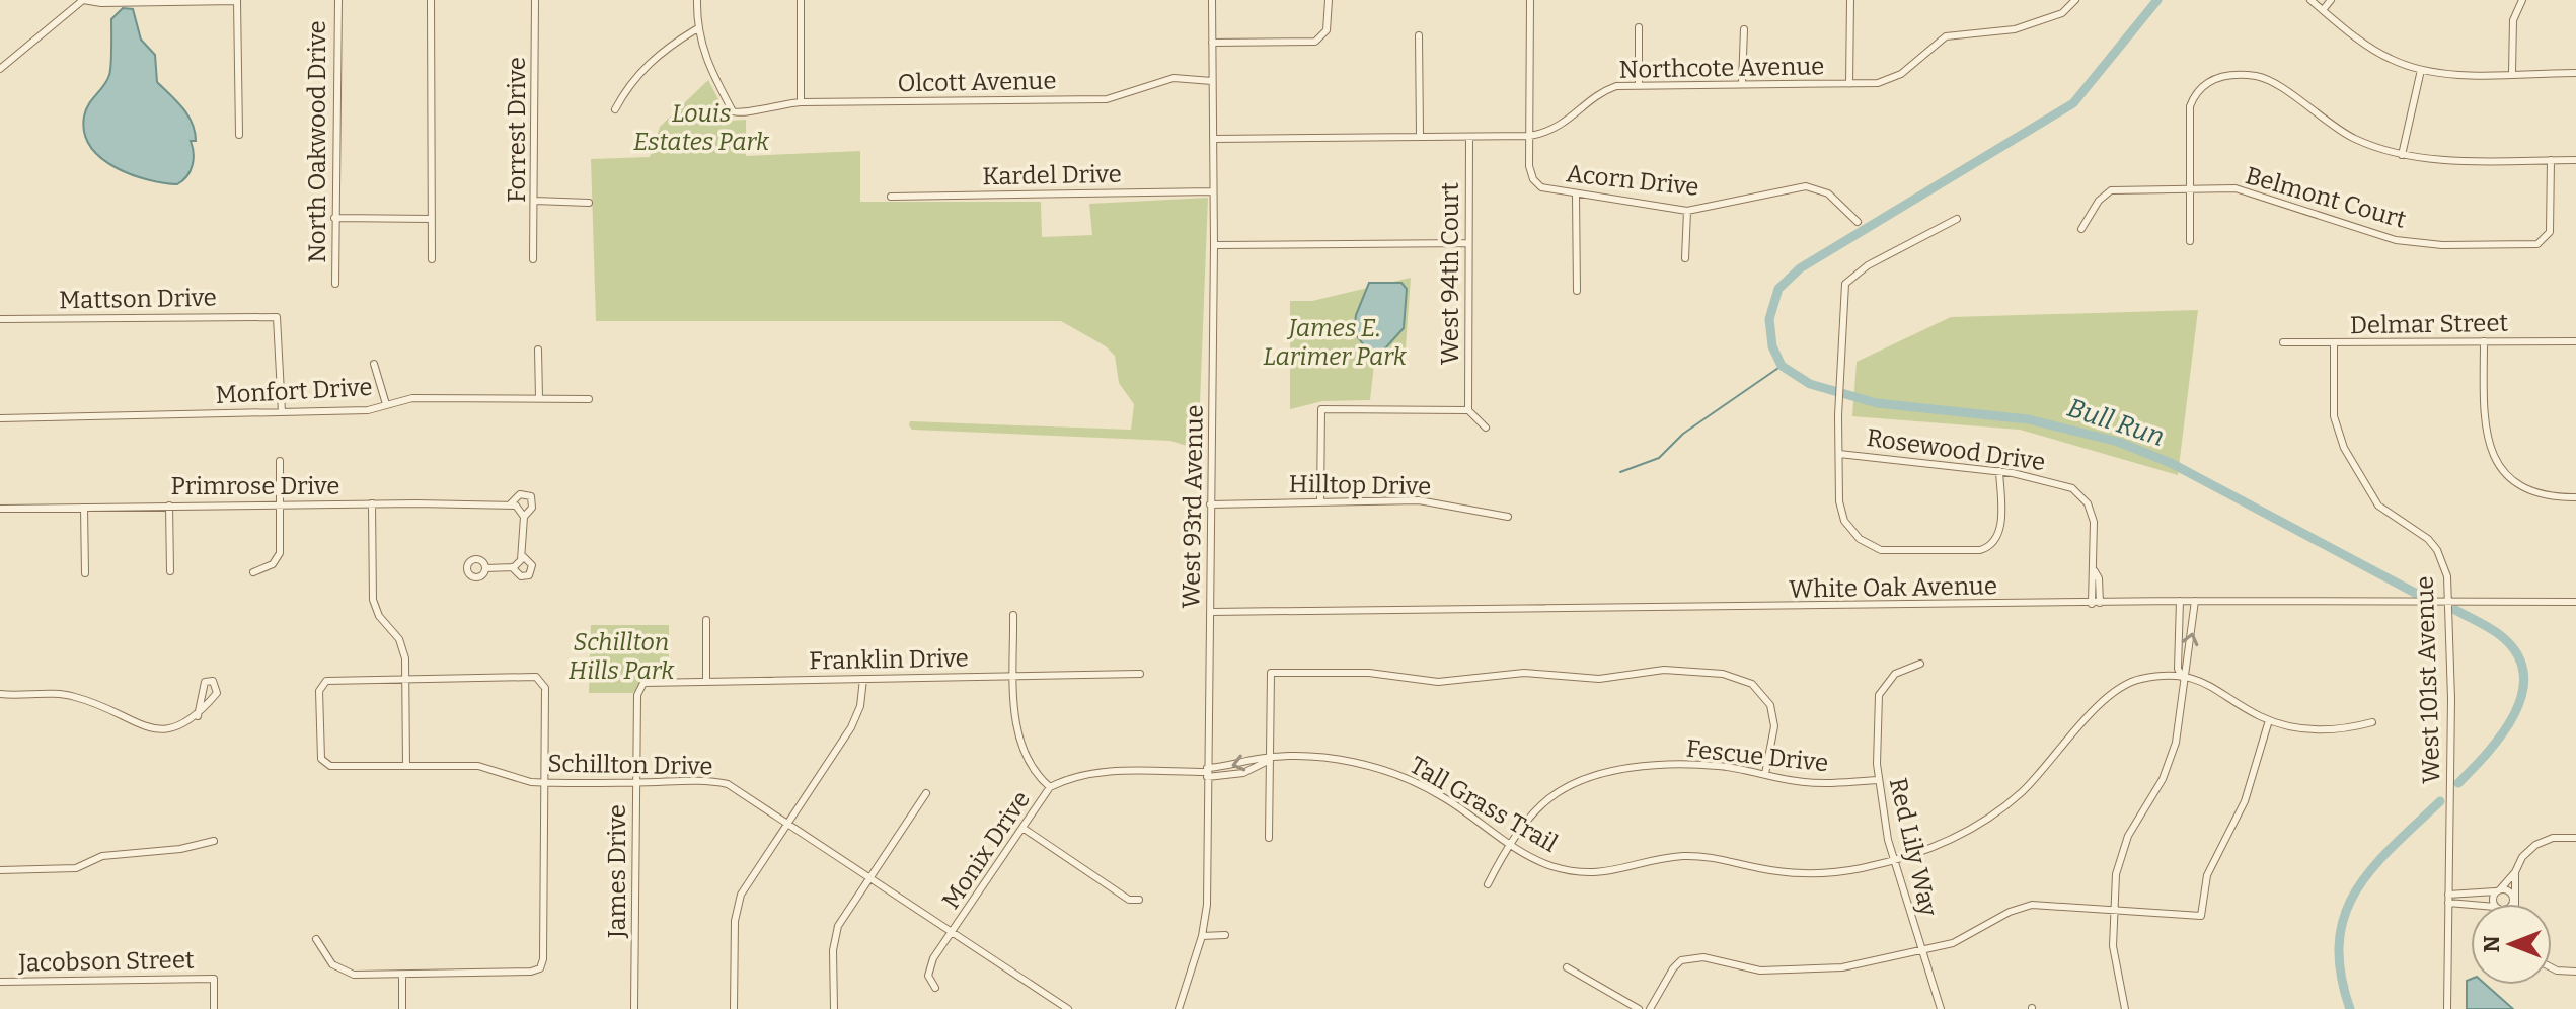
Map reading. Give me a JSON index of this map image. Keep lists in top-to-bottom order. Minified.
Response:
{"streets":{"street":["Northcote Avenue","Olcott Avenue","Forrest Drive","North Oakwood Drive","Kardel Drive","Acorn Drive","Belmont Court","West 94th Court","Mattson Drive","Delmar Street","Monfort Drive","Rosewood Drive","Hilltop Drive","Primrose Drive","West 93rd Avenue","White Oak Avenue","Franklin Drive","West 101st Avenue","Fescue Drive","Schillton Drive","Tall Grass Trail","Red Lily Way","Monix Drive","James Drive","Jacobson Street"]},"crossings":[["Northcote Avenue","Acorn Drive"],["Northcote Avenue","West 94th Court"],["Northcote Avenue","West 93rd Avenue"],["Olcott Avenue","West 93rd Avenue"],["Kardel Drive","West 93rd Avenue"],["Mattson Drive","Monfort Drive"],["Delmar Street","West 101st Avenue"],["Rosewood Drive","White Oak Avenue"],["Hilltop Drive","West 93rd Avenue"],["West 93rd Avenue","White Oak Avenue"],["West 93rd Avenue","Tall Grass Trail"],["West 93rd Avenue","Monix Drive"],["White Oak Avenue","West 101st Avenue"],["Franklin Drive","James Drive"],["Fescue Drive","Tall Grass Trail"],["Fescue Drive","Red Lily Way"],["Schillton Drive","Monix Drive"],["Schillton Drive","James Drive"],["Tall Grass Trail","Red Lily Way"],["Tall Grass Trail","Monix Drive"]],"water":["Bull Run"],"parks":["Louis Estates Park","James E. Larimer Park","Schillton Hills Park"],"north":"left"}
